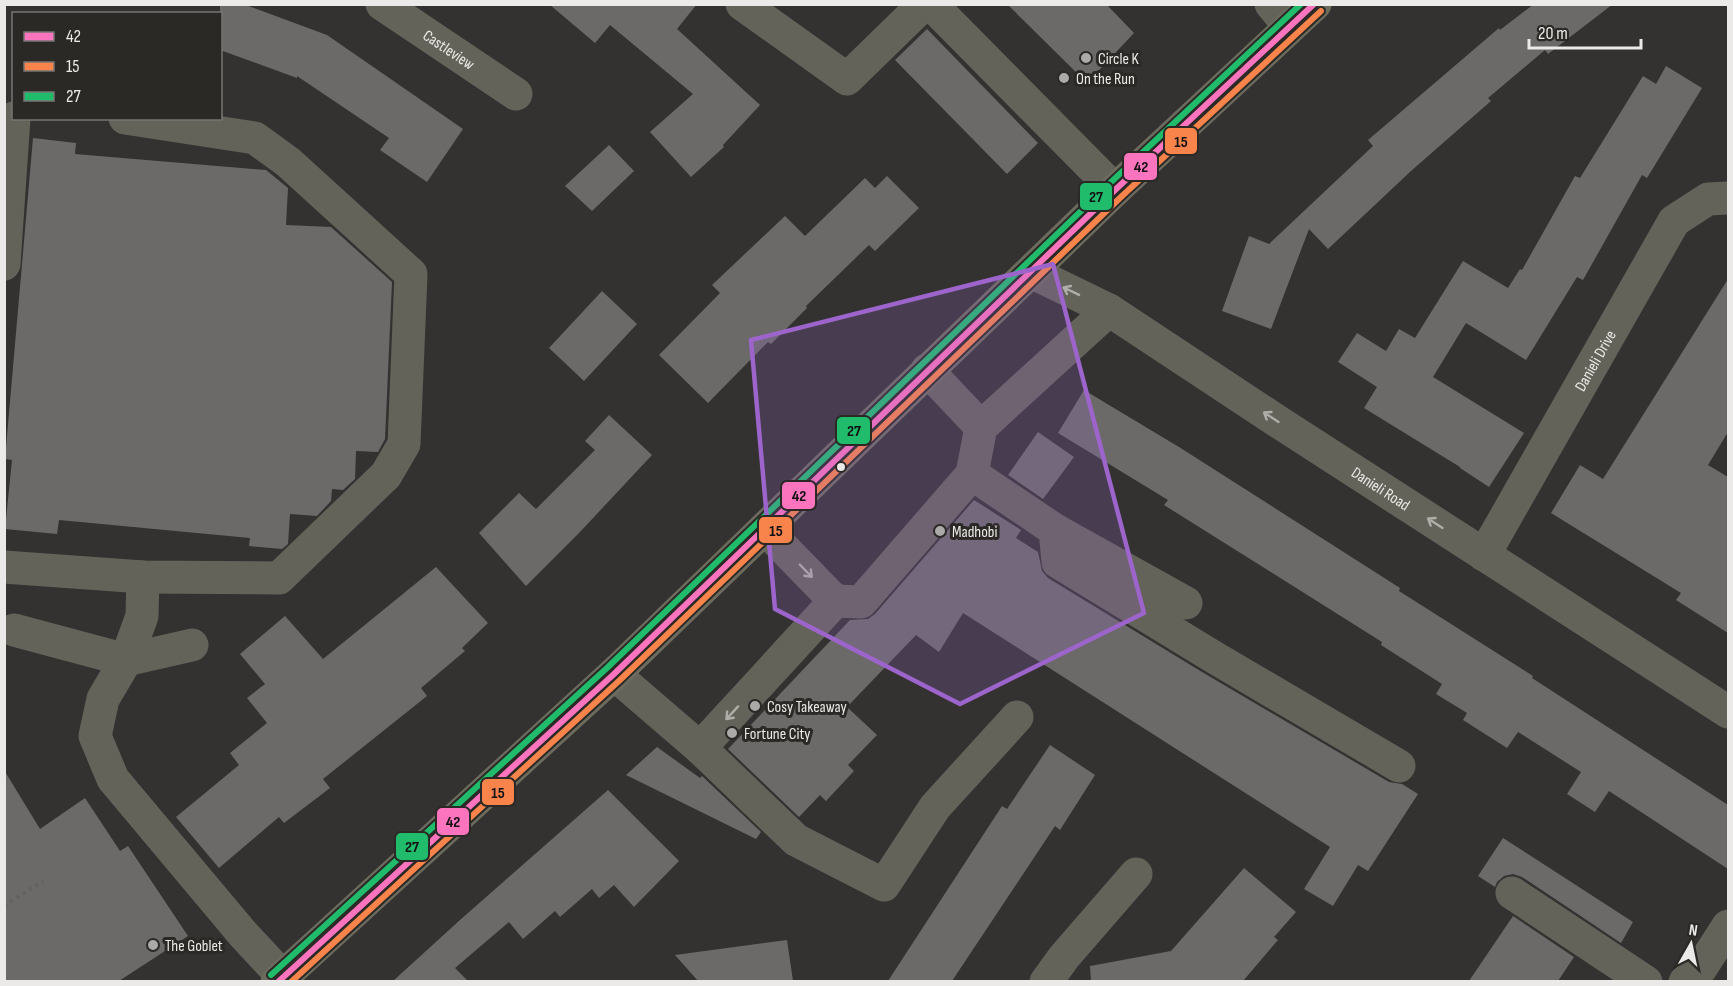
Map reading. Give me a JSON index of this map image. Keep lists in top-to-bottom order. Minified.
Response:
{"streets":{"street":["Castleview","Danieli Drive","Danieli Road"]},"crossings":[["Danieli Drive","Danieli Road"]],"places":["Circle K","On the Run","Madhobi","Cosy Takeaway","Fortune City","The Goblet"],"lines":["transit line 42","transit line 27","transit line 15"],"legend":["42","15","27"],"scale_bar":"20 m","north":"top"}
